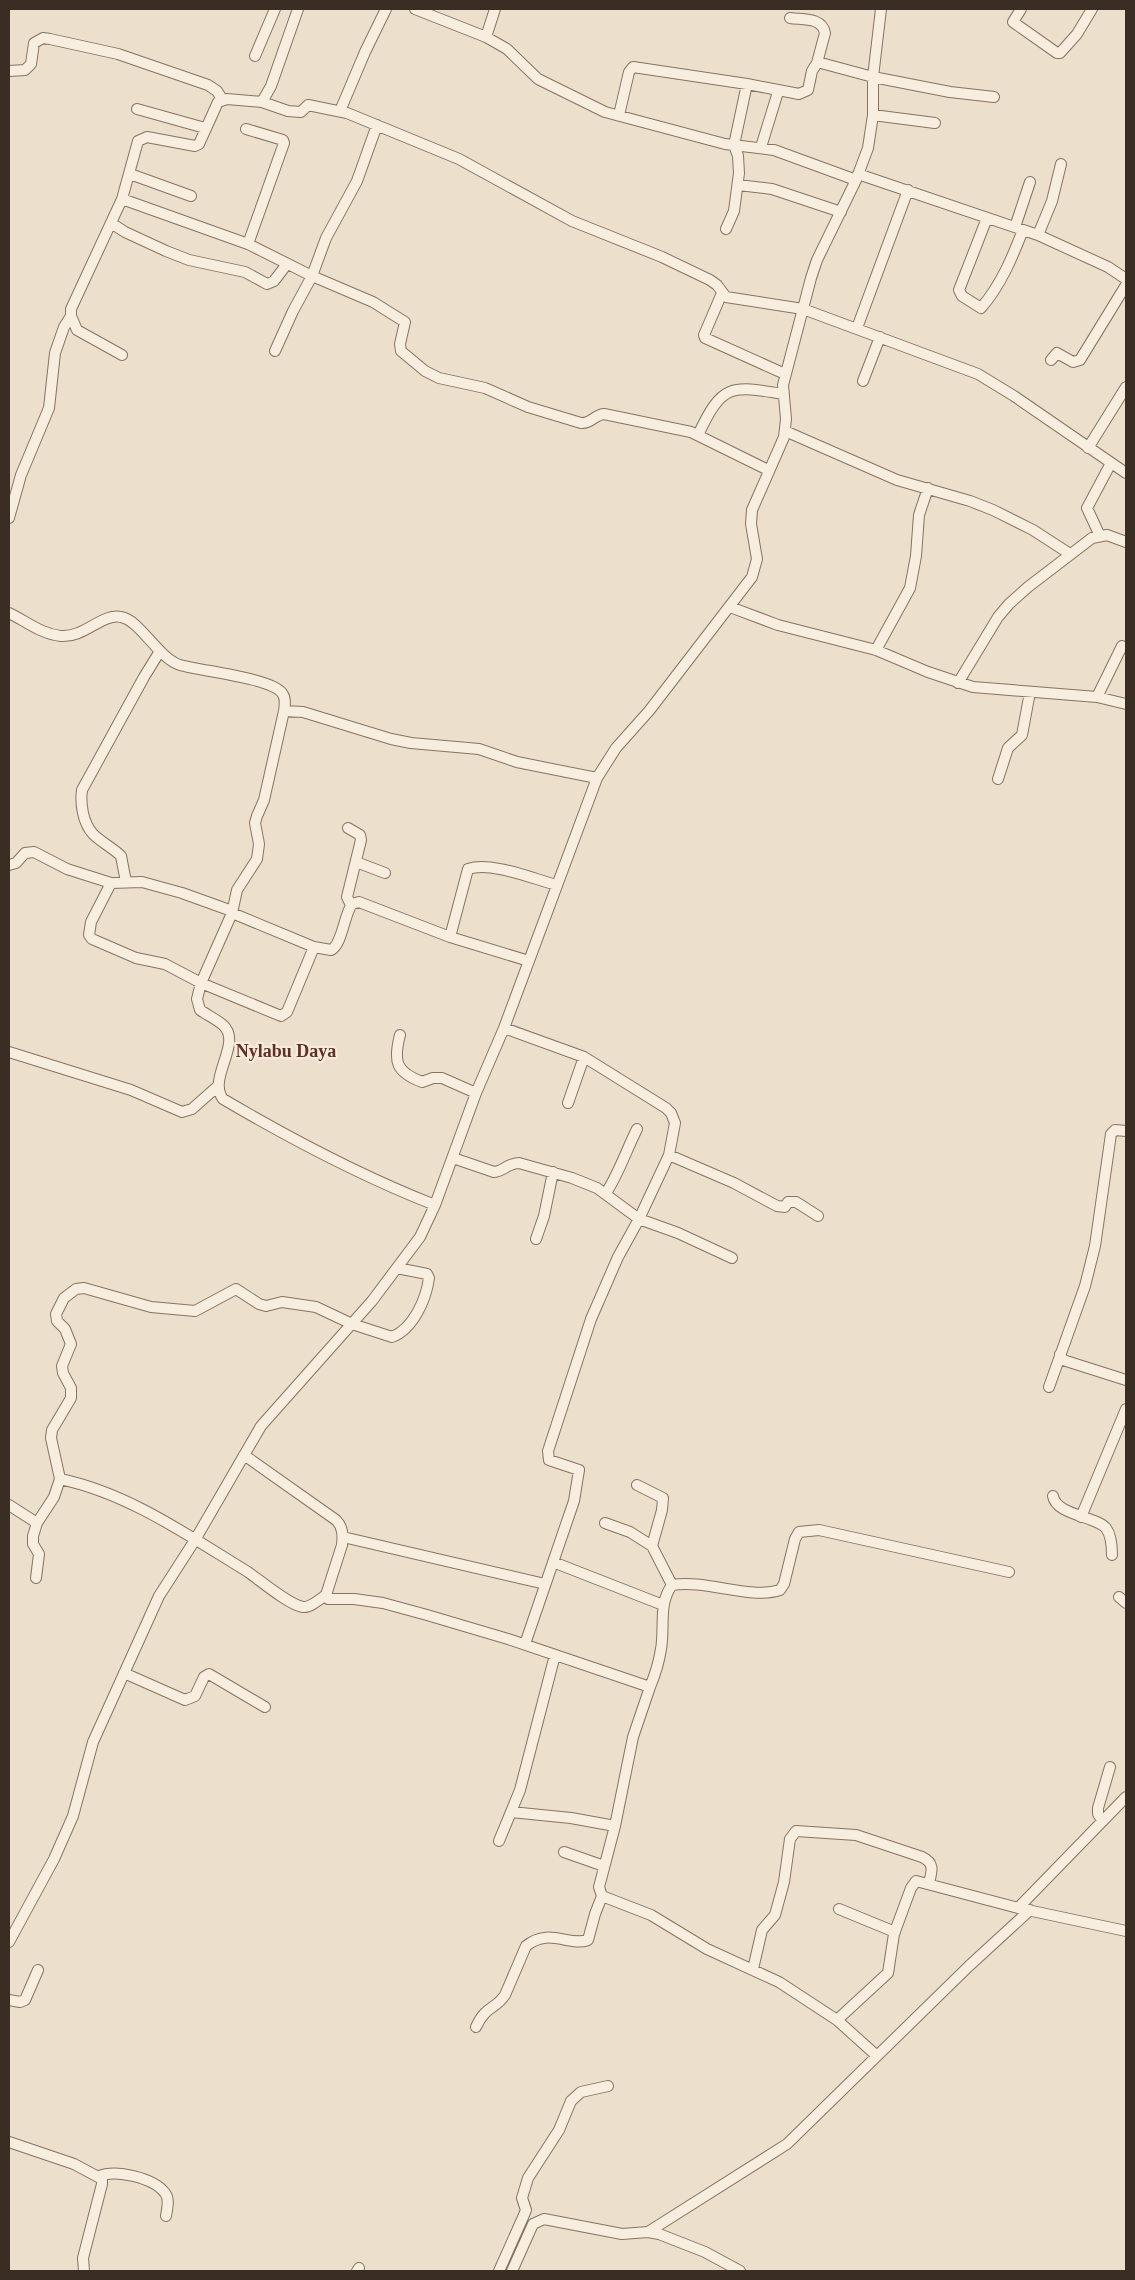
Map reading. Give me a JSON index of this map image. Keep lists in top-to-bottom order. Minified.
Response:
{"districts":["Nylabu Daya"]}
